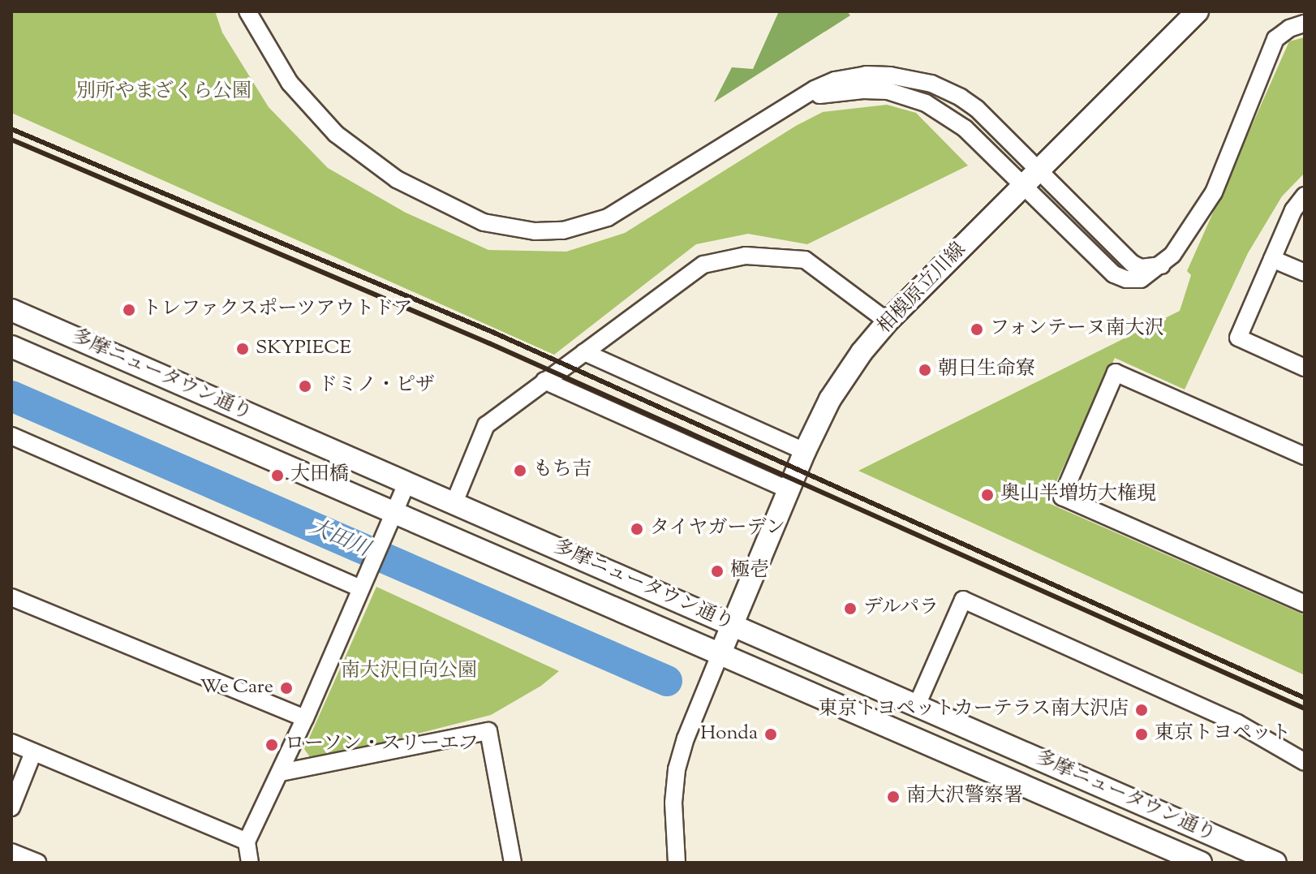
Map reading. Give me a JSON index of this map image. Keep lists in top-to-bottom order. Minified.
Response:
{"streets":{"main road":["相模原立川線","多摩ニュータウン通り"]},"crossings":[["相模原立川線","多摩ニュータウン通り"]],"water":["大田川"],"parks":["別所やまざくら公園","南大沢日向公園"],"places":["トレファクスポーツアウトドア","フォンテーヌ南大沢","SKYPIECE","朝日生命寮","ドミノ・ピザ","もち吉","大田橋","奥山半増坊大権現","タイヤガーデン","極壱","デルパラ","We Care","東京トヨペットカーテラス南大沢店","Honda","東京トヨペット","ローソン・スリーエフ","南大沢警察署"]}
